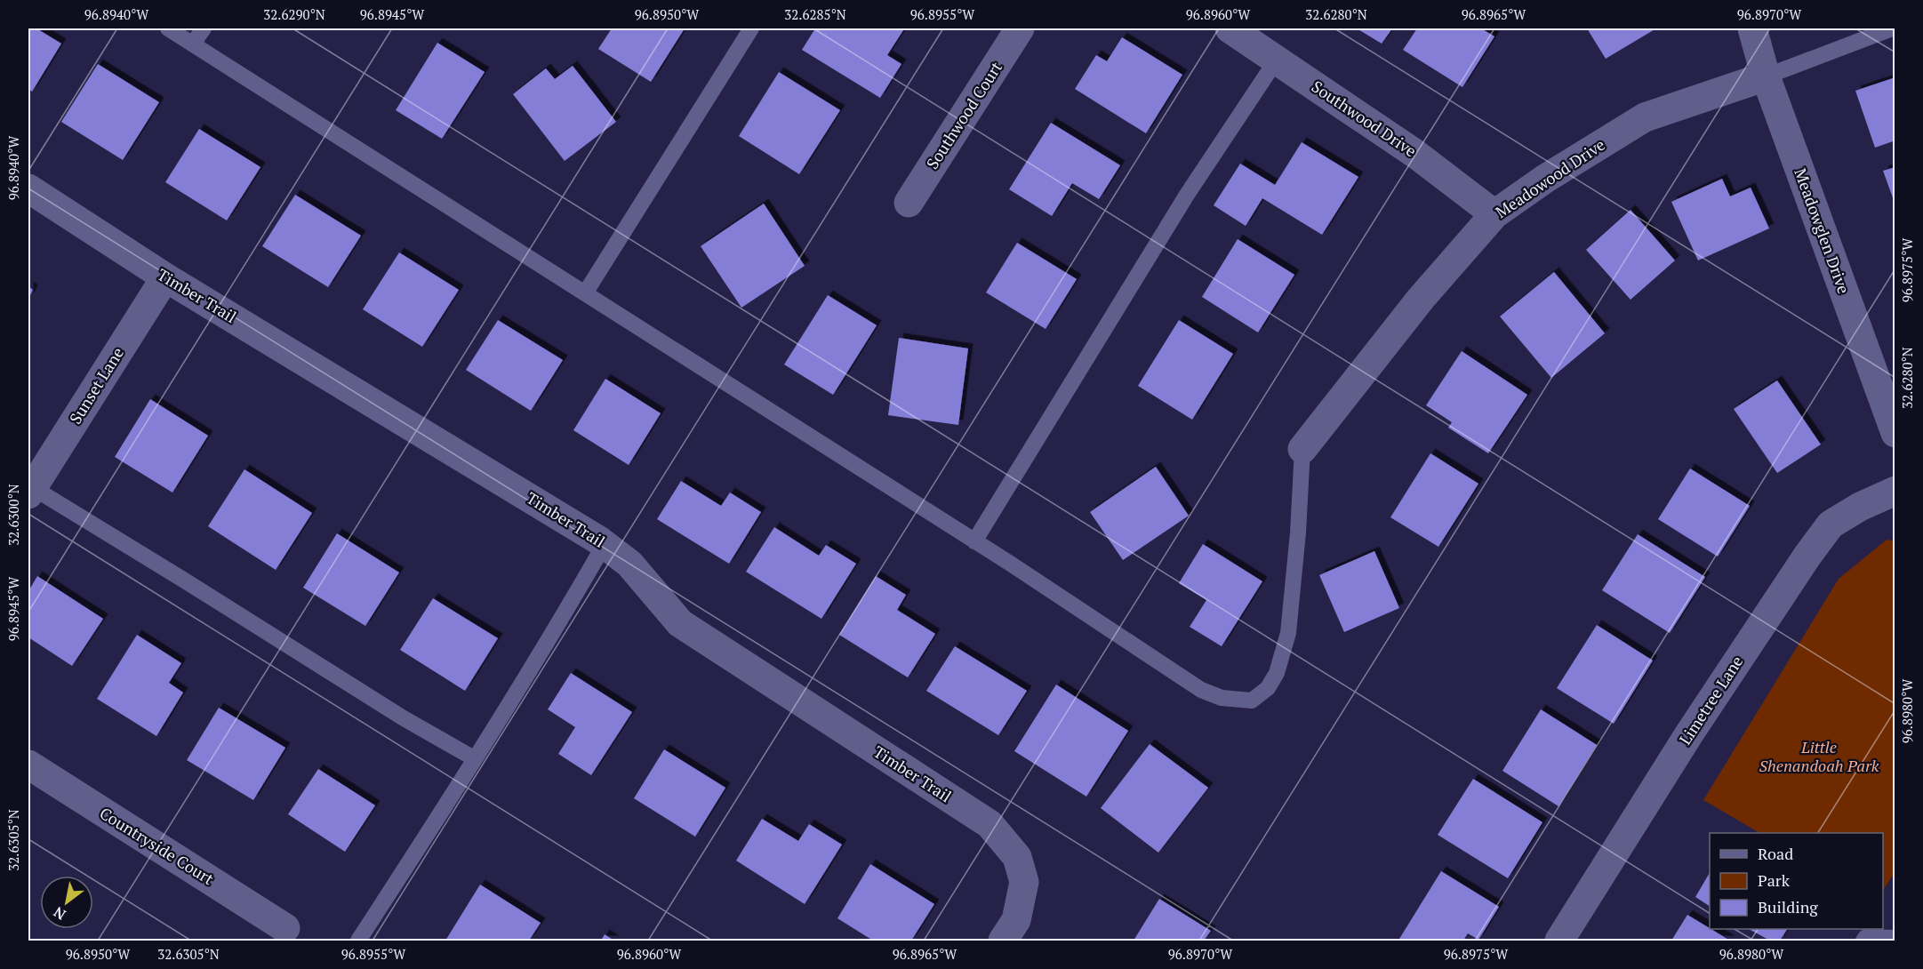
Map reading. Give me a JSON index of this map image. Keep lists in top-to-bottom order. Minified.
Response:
{"streets":{"street":["Southwood Court","Southwood Drive","Meadowood Drive","Meadowglen Drive","Timber Trail","Sunset Lane","Limetree Lane","Countryside Court"]},"crossings":[["Southwood Drive","Meadowood Drive"],["Meadowood Drive","Meadowglen Drive"],["Timber Trail","Sunset Lane"]],"parks":["Little Shenandoah Park"],"legend":["Road","Park","Building"],"north":"bottom left","coordinates":["96.8940°W","32.6290°N","96.8945°W","96.8950°W","32.6285°N","96.8955°W","96.8960°W","32.6280°N","96.8965°W","96.8970°W","96.8975°W","32.6300°N","96.8980°W","32.6305°N"]}
